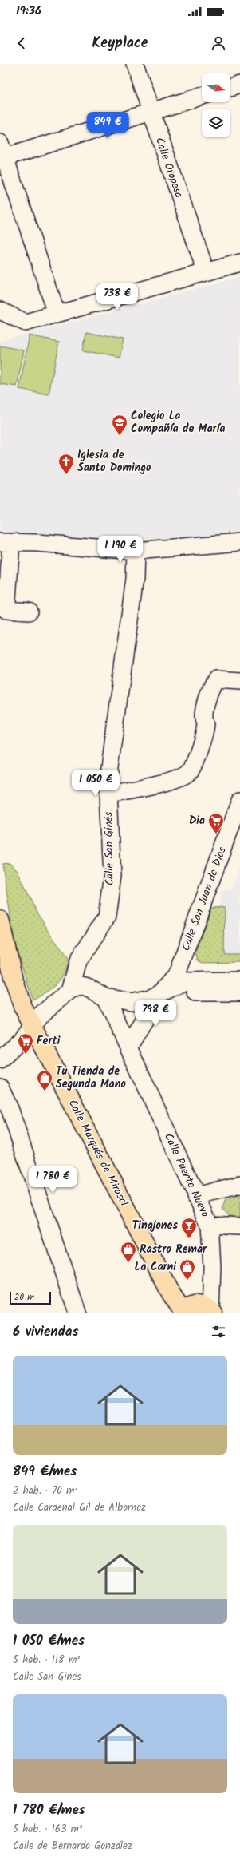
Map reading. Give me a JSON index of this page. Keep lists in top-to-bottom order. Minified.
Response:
{"streets":{"main road":["Calle Marqués de Mirasol"],"street":["Calle Oropesa","Calle San Ginés","Calle San Juan de Dios","Calle Puente Nuevo"]},"crossings":[["Calle San Juan de Dios","Calle Puente Nuevo"],["Calle Marqués de Mirasol","Calle Puente Nuevo"]],"places":{"school or university":["Colegio La Compañía de María"],"church":["Iglesia de Santo Domingo"],"supermarket":["Dia","Ferti"],"shop":["Tu Tienda de Segunda Mano","Rastro Remar","La Carni"],"bar":["Tinajones"]},"scale_bar":"20 m","north":"right","page":{"status":"19:36","header":"Keyplace","price":["849 €","738 €","1 190 €","1 050 €","798 €","1 780 €"],"scale":"20 m","heading":"6 viviendas","list":[{"name":"849 €/mes","note":"2 hab. · 70 m² · Calle Cardenal Gil de Albornoz"},{"name":"1 050 €/mes","note":"5 hab. · 118 m² · Calle San Ginés"},{"name":"1 780 €/mes","note":"5 hab. · 163 m² · Calle de Bernardo González"}]}}
